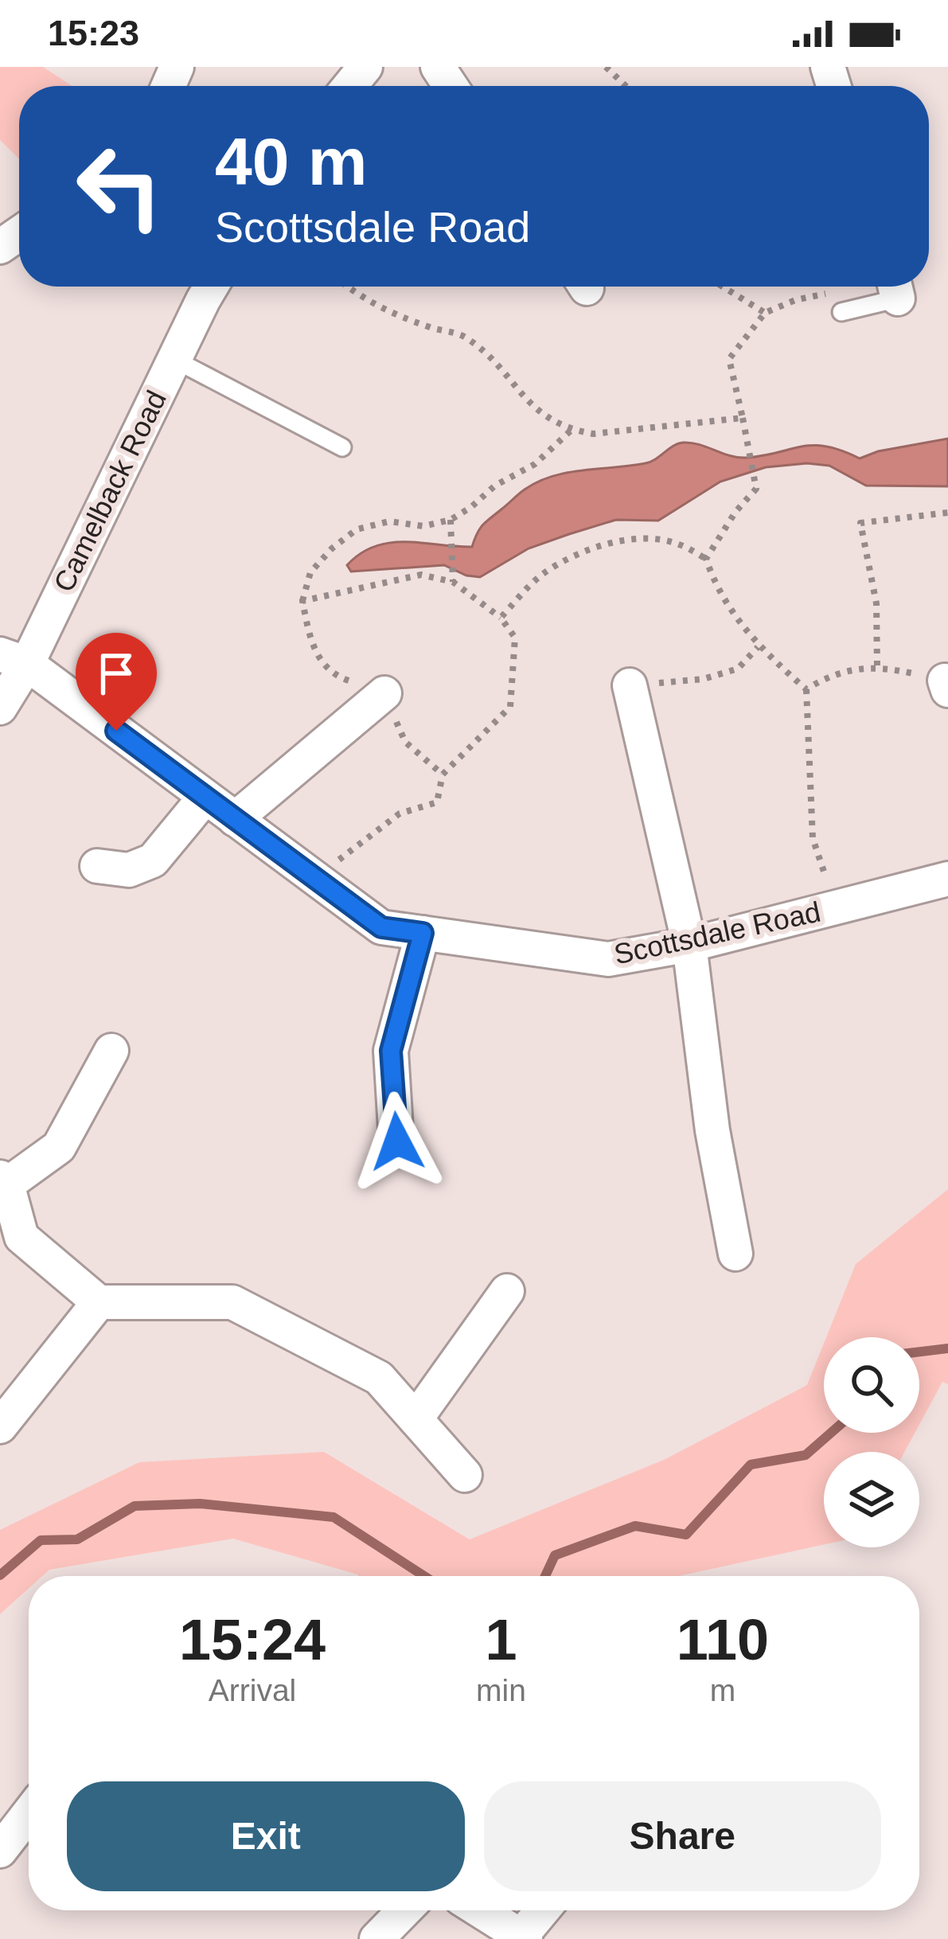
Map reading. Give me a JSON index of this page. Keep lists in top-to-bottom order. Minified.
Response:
{"streets":{"street":["Camelback Road","Scottsdale Road"]},"crossings":[["Camelback Road","Scottsdale Road"]],"page":{"status":"15:23","turn":["40 m","Scottsdale Road"],"eta":["15:24","Arrival","1","min","110","m"],"buttons":["Exit","Share"]}}
